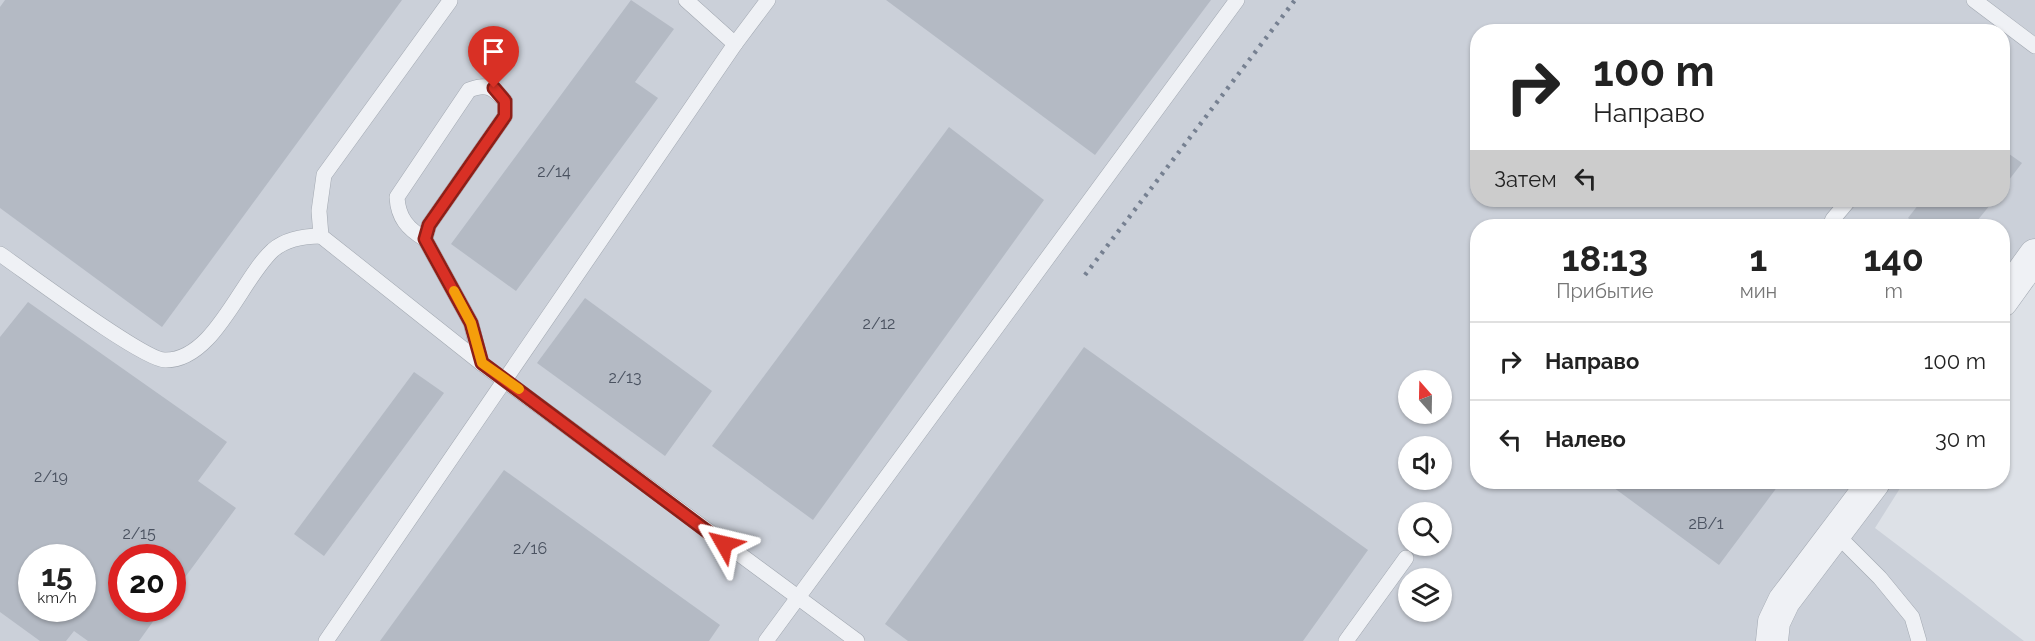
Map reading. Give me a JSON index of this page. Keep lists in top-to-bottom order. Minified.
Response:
{"house_numbers":["2/14","2/12","2/13","2/19","2В/1","2/15","2/16"],"north":"top","page":{"turn":["100 m","Направо"],"then":"Затем","eta":["18:13","Прибытие","1","мин","140","m"],"list":[{"name":"Направо","value":"100 m"},{"name":"Налево","value":"30 m"}],"speed":"15 km/h","limit":"20"}}
